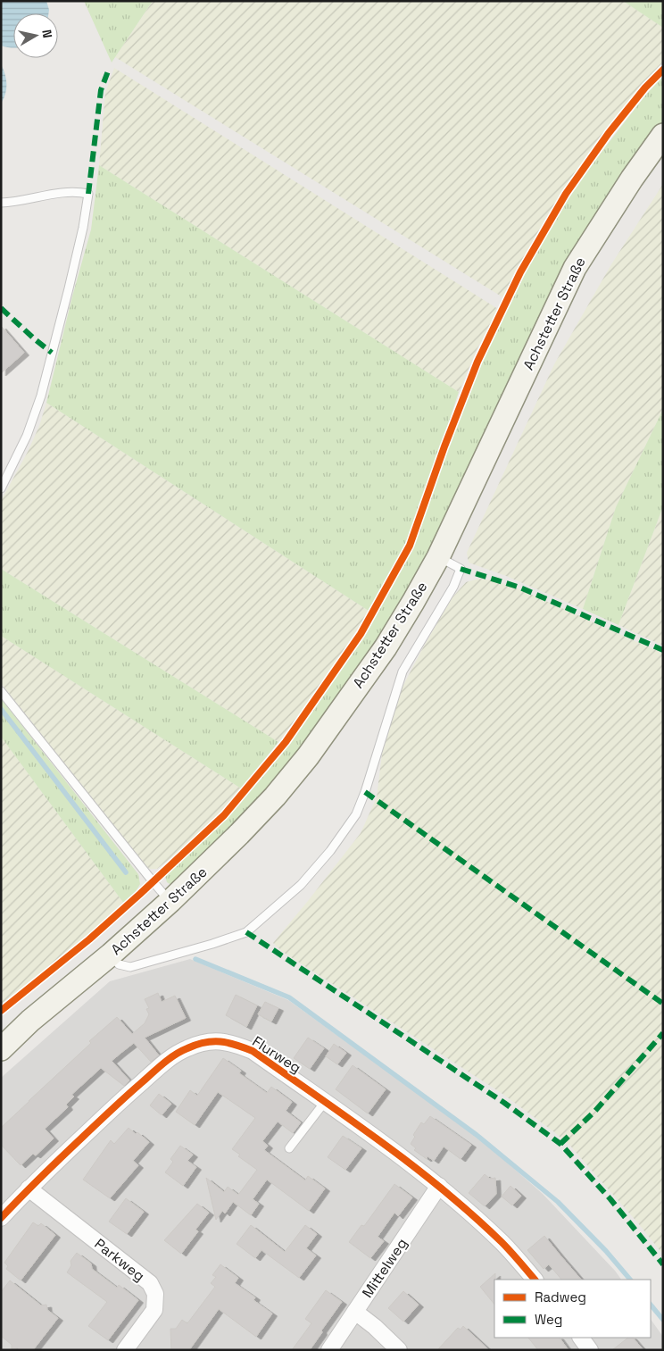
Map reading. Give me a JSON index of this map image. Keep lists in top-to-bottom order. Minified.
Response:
{"streets":{"main road":["Achstetter Straße"],"street":["Flurweg","Parkweg","Mittelweg"]},"crossings":[["Flurweg","Parkweg"],["Flurweg","Mittelweg"]],"legend":["Radweg","Weg"],"north":"right"}
